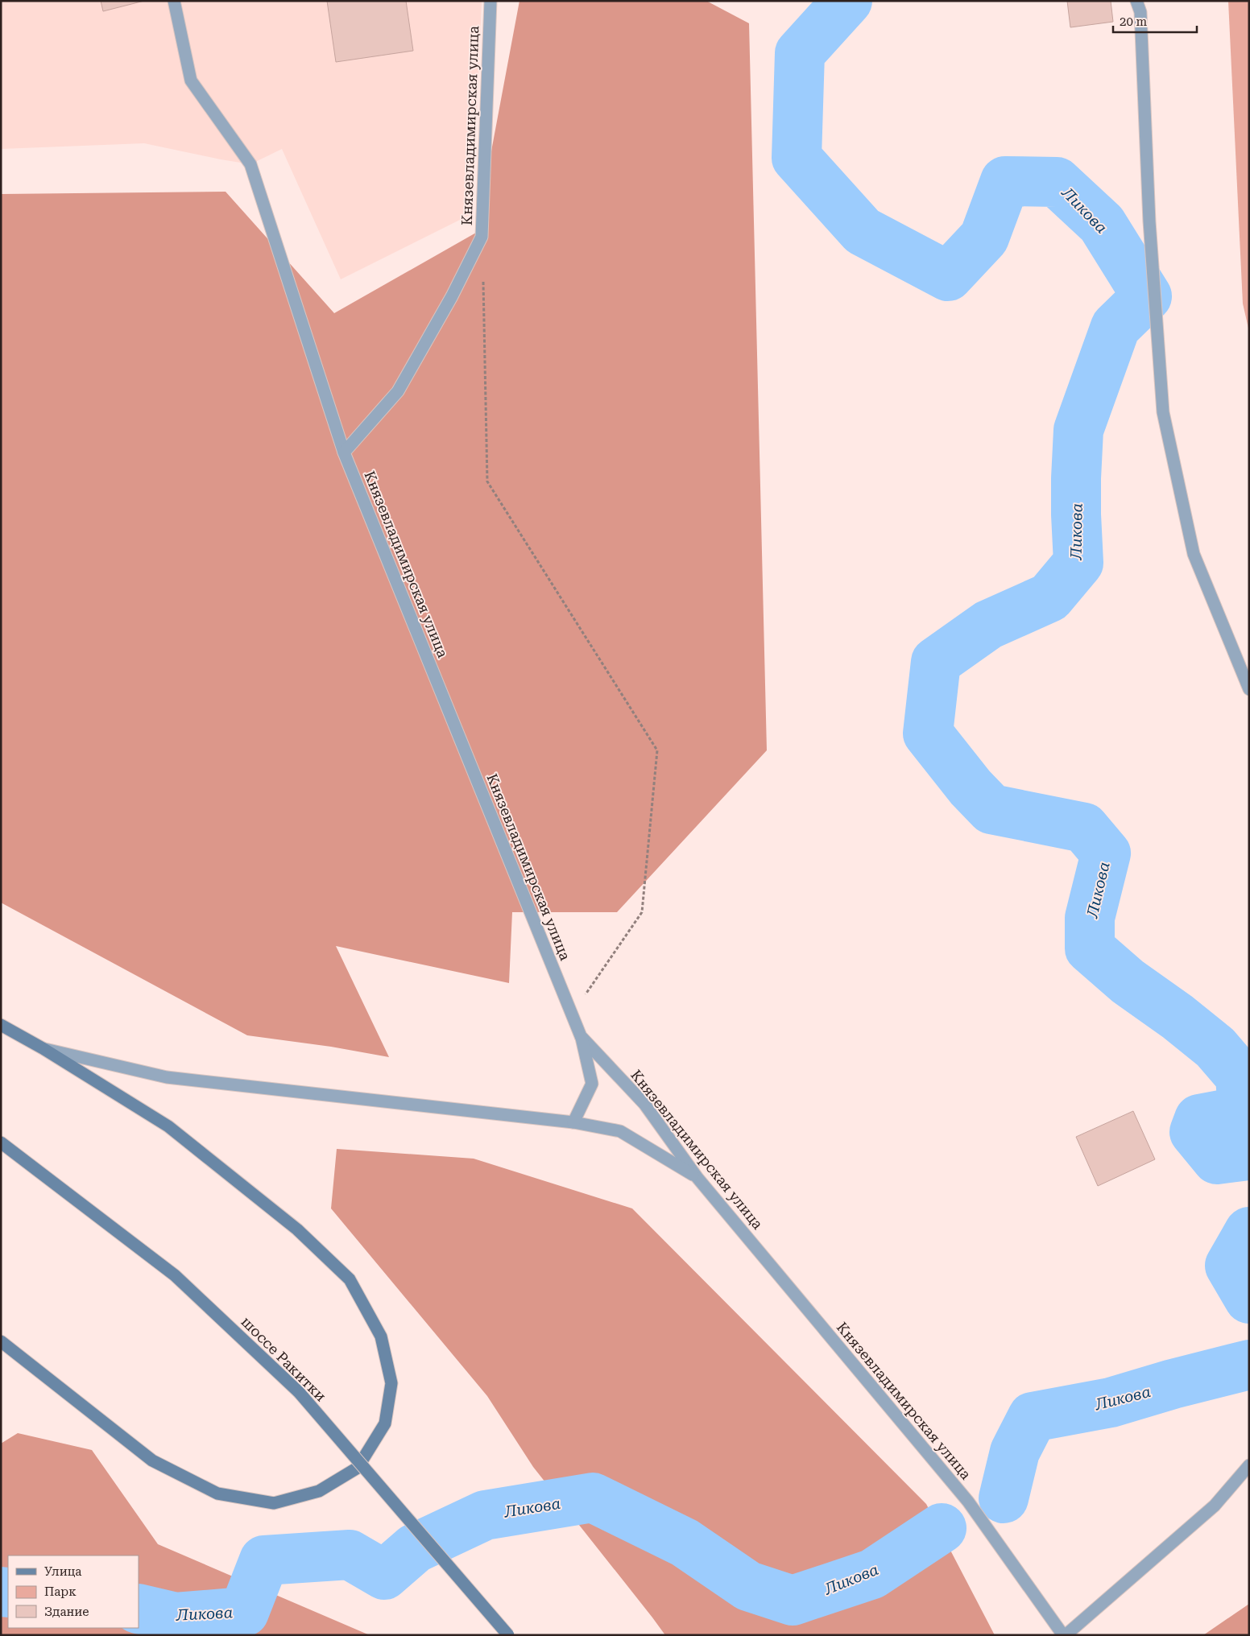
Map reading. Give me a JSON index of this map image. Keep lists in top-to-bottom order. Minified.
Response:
{"streets":{"street":["Князевладимирская улица","шоссе Ракитки"]},"water":["Ликова"],"legend":["Улица","Парк","Здание"],"scale_bar":"20 m"}
